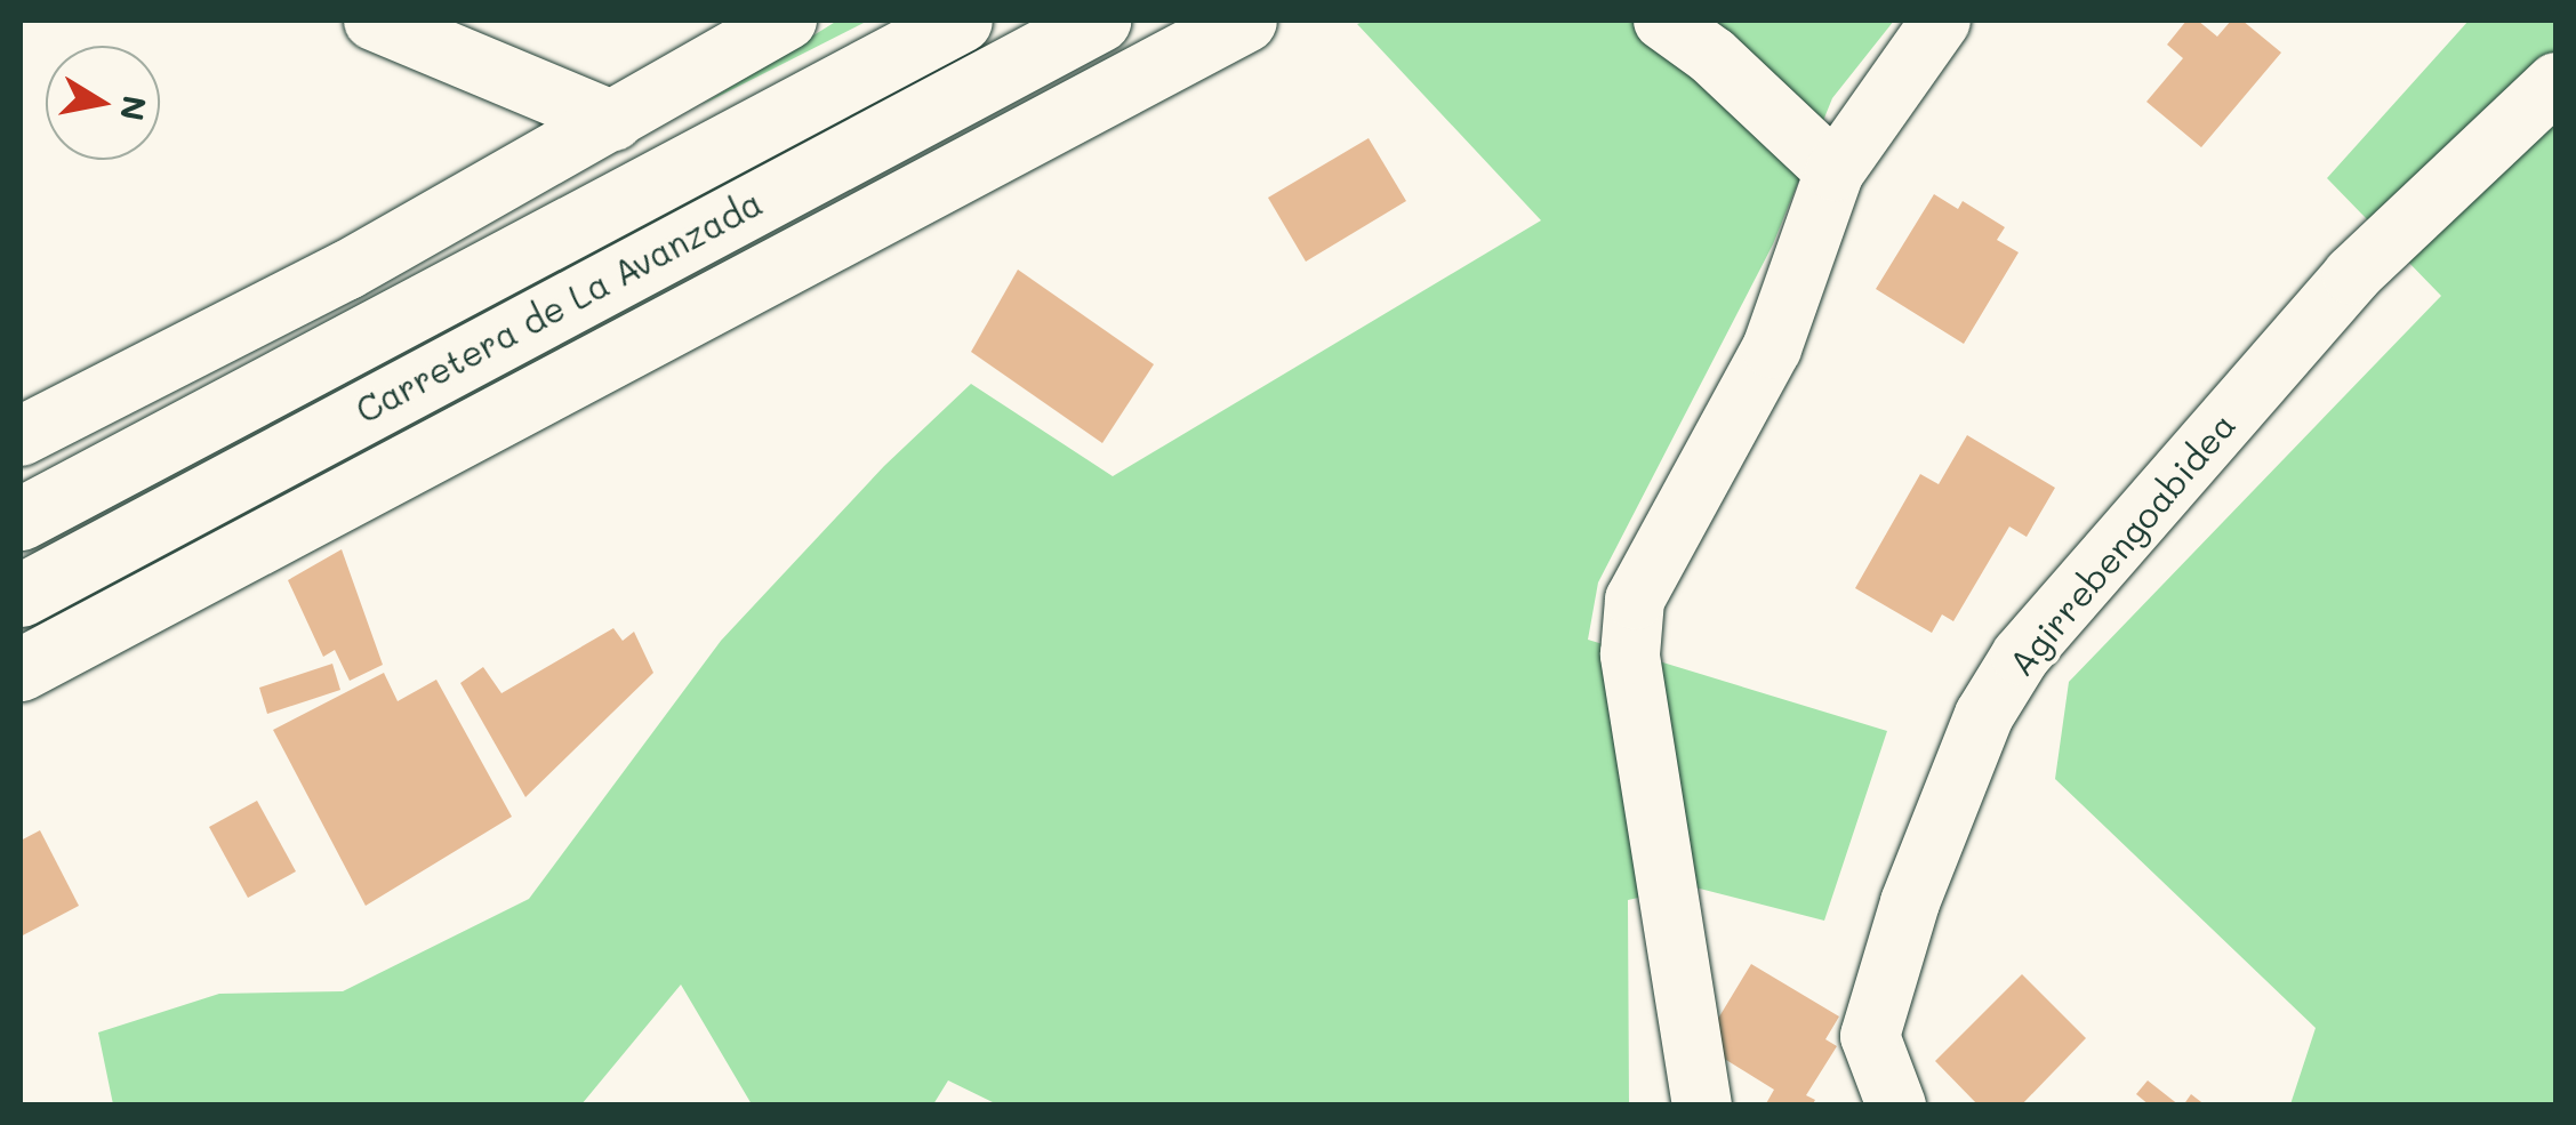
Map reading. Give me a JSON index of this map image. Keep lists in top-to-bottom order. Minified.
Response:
{"streets":{"main road":["Carretera de La Avanzada"],"street":["Agirrebengoabidea"]},"north":"right"}
